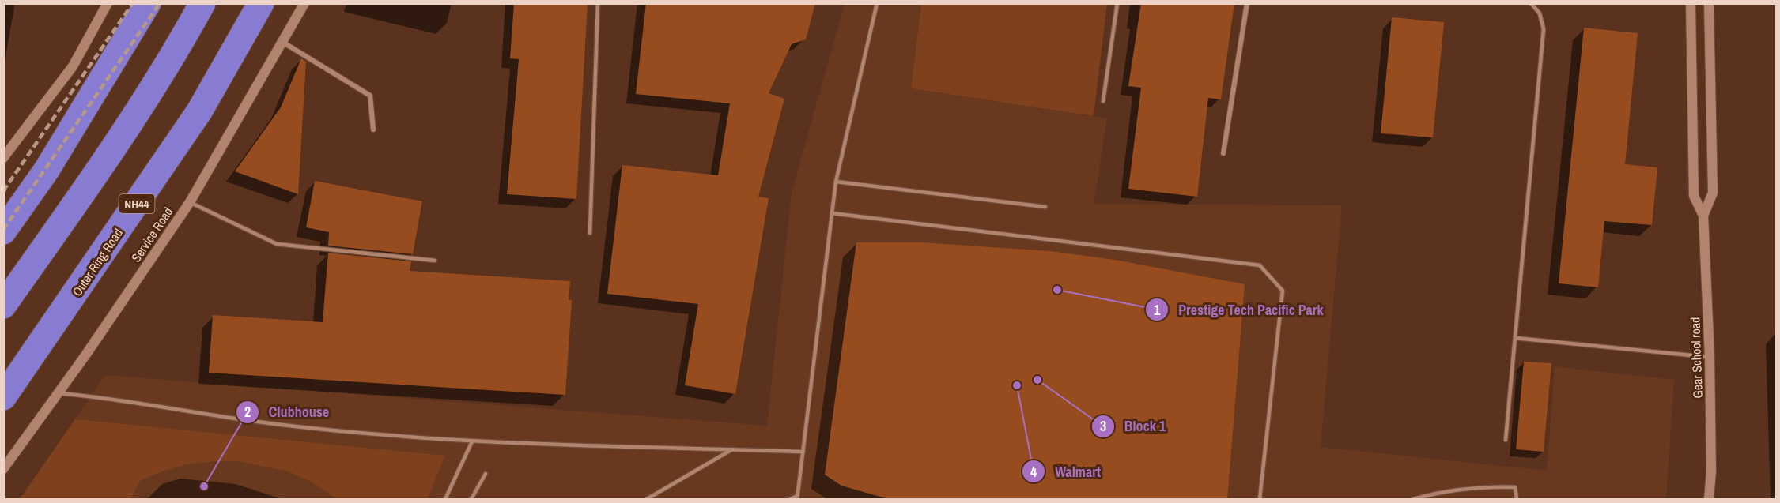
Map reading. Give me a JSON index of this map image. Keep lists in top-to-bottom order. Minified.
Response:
{"streets":{"highway":["NH44","Outer Ring Road"],"street":["Service Road","Gear School road"]},"places":["Prestige Tech Pacific Park","Block 1","Walmart","Clubhouse"]}
